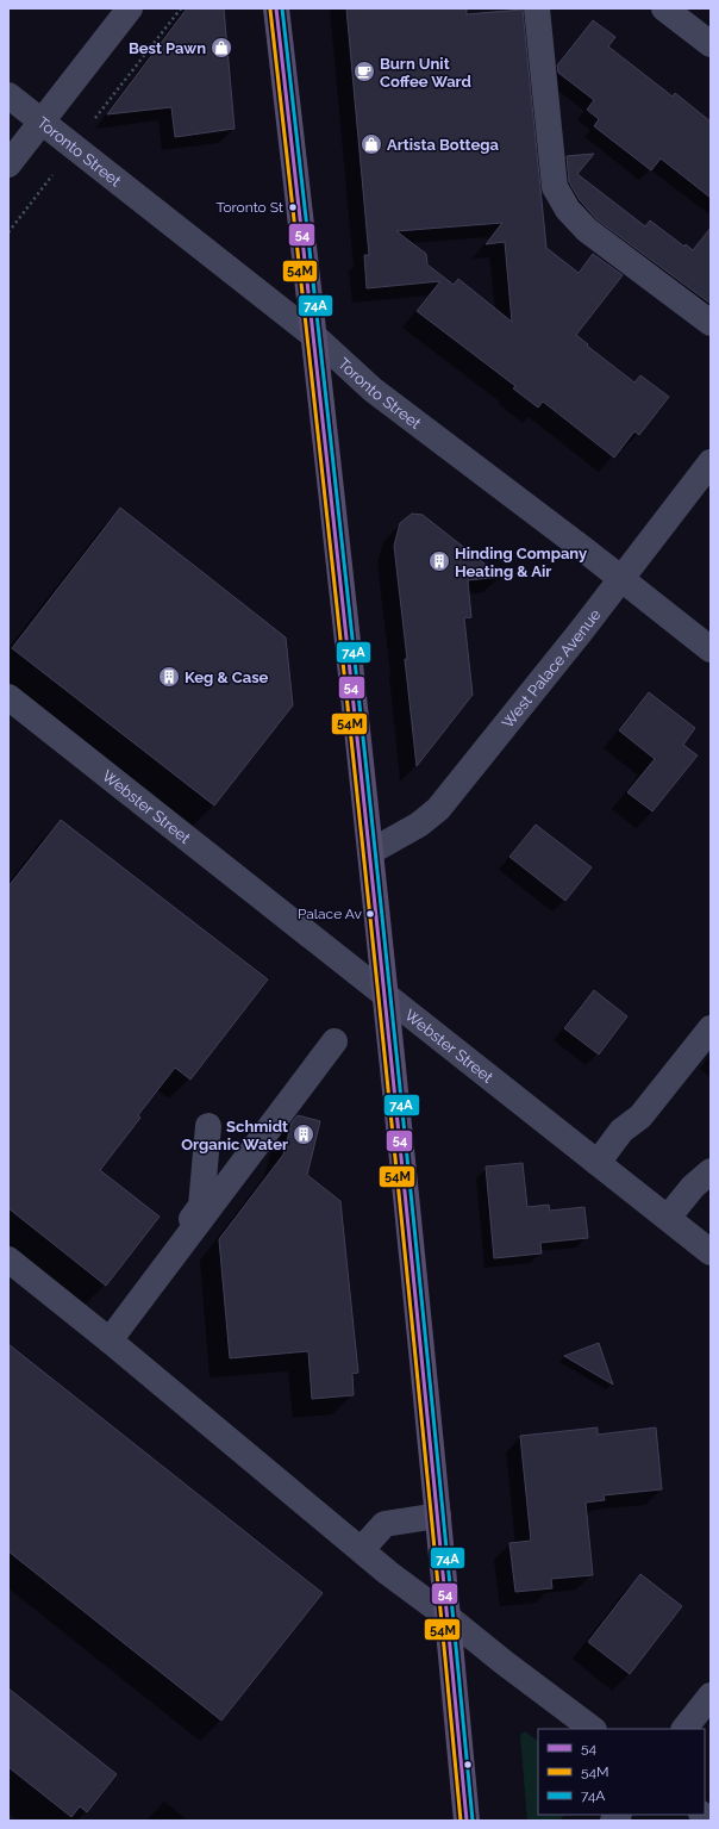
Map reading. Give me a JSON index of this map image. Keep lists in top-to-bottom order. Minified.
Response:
{"streets":{"street":["Toronto Street","West Palace Avenue","Webster Street"]},"crossings":[["Toronto Street","West Palace Avenue"]],"places":{"shop":["Best Pawn","Artista Bottega"],"cafe":["Burn Unit Coffee Ward"],"other":["Toronto St","Palace Av"],"building":["Hinding Company Heating & Air","Keg & Case","Schmidt Organic Water"]},"lines":["transit line 54","transit line 74A","transit line 54M"],"legend":["54","54M","74A"]}
